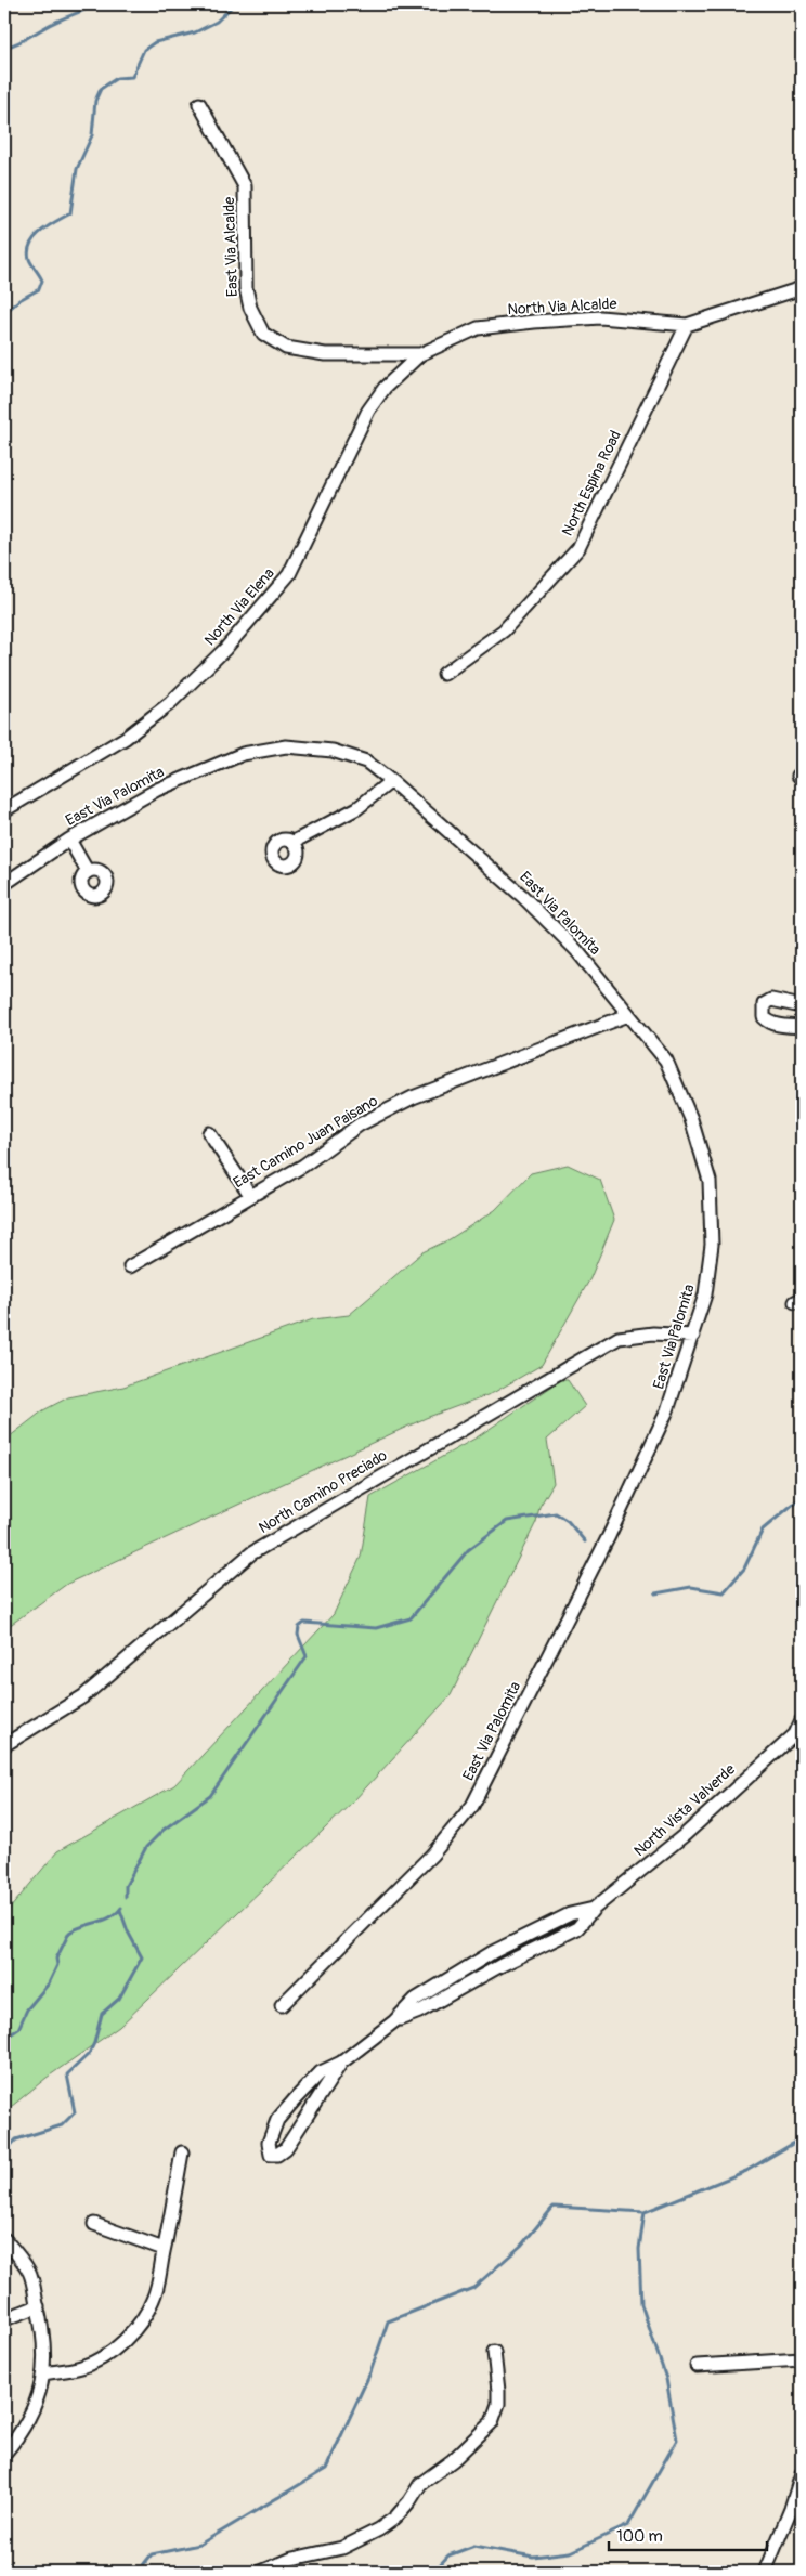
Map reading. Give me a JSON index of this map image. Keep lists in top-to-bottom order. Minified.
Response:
{"streets":{"street":["East Via Alcalde","North Via Alcalde","North Espina Road","North Via Elena","East Via Palomita","East Camino Juan Paisano","North Camino Preciado","North Vista Valverde"]},"crossings":[["East Via Alcalde","North Via Alcalde"],["East Via Alcalde","North Via Elena"],["North Via Alcalde","North Espina Road"],["North Via Alcalde","North Via Elena"],["East Via Palomita","East Camino Juan Paisano"],["East Via Palomita","North Camino Preciado"]],"scale_bar":"100 m"}
